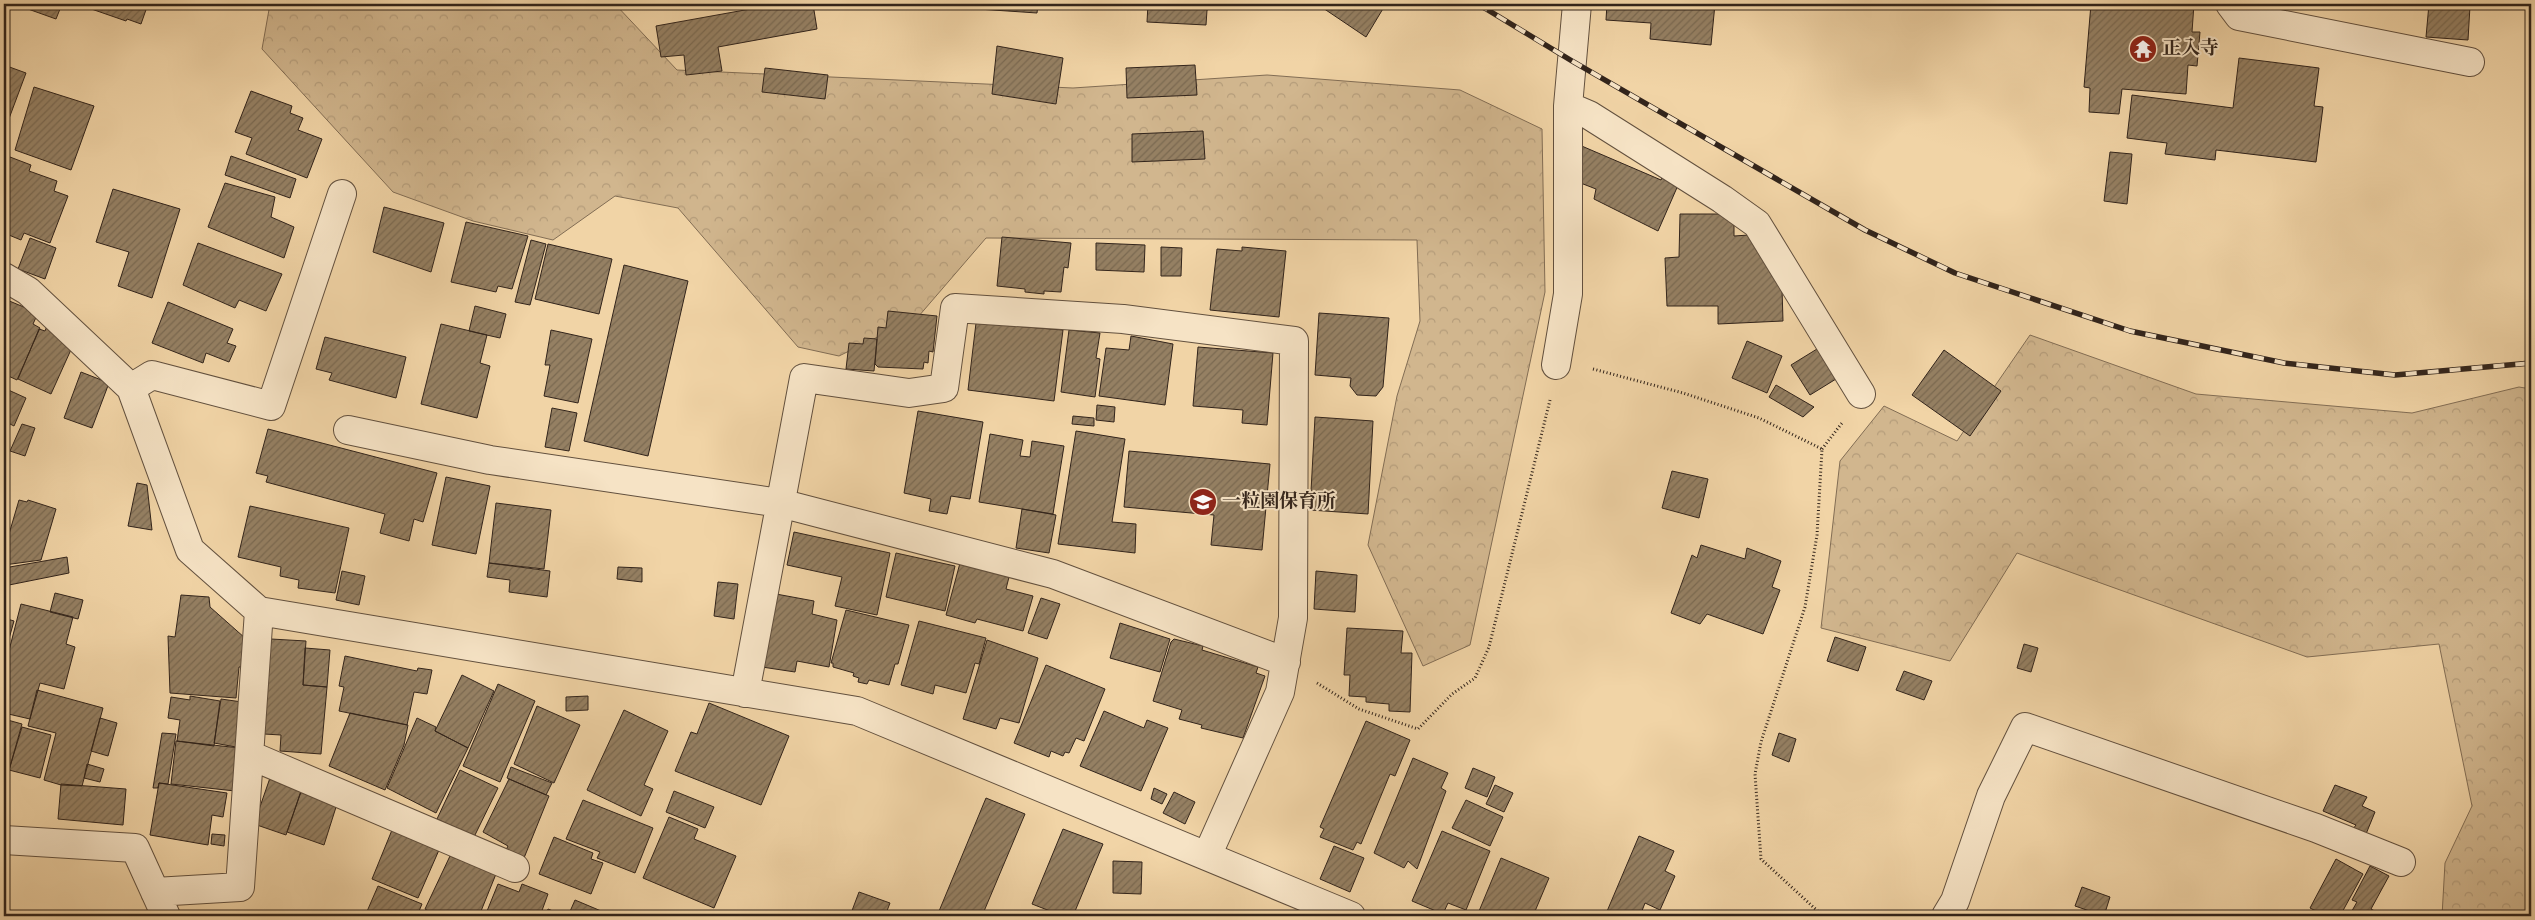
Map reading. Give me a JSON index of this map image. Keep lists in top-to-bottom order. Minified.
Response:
{"places":{"temple":["正入寺"],"school or university":["一粒園保育所"]}}
